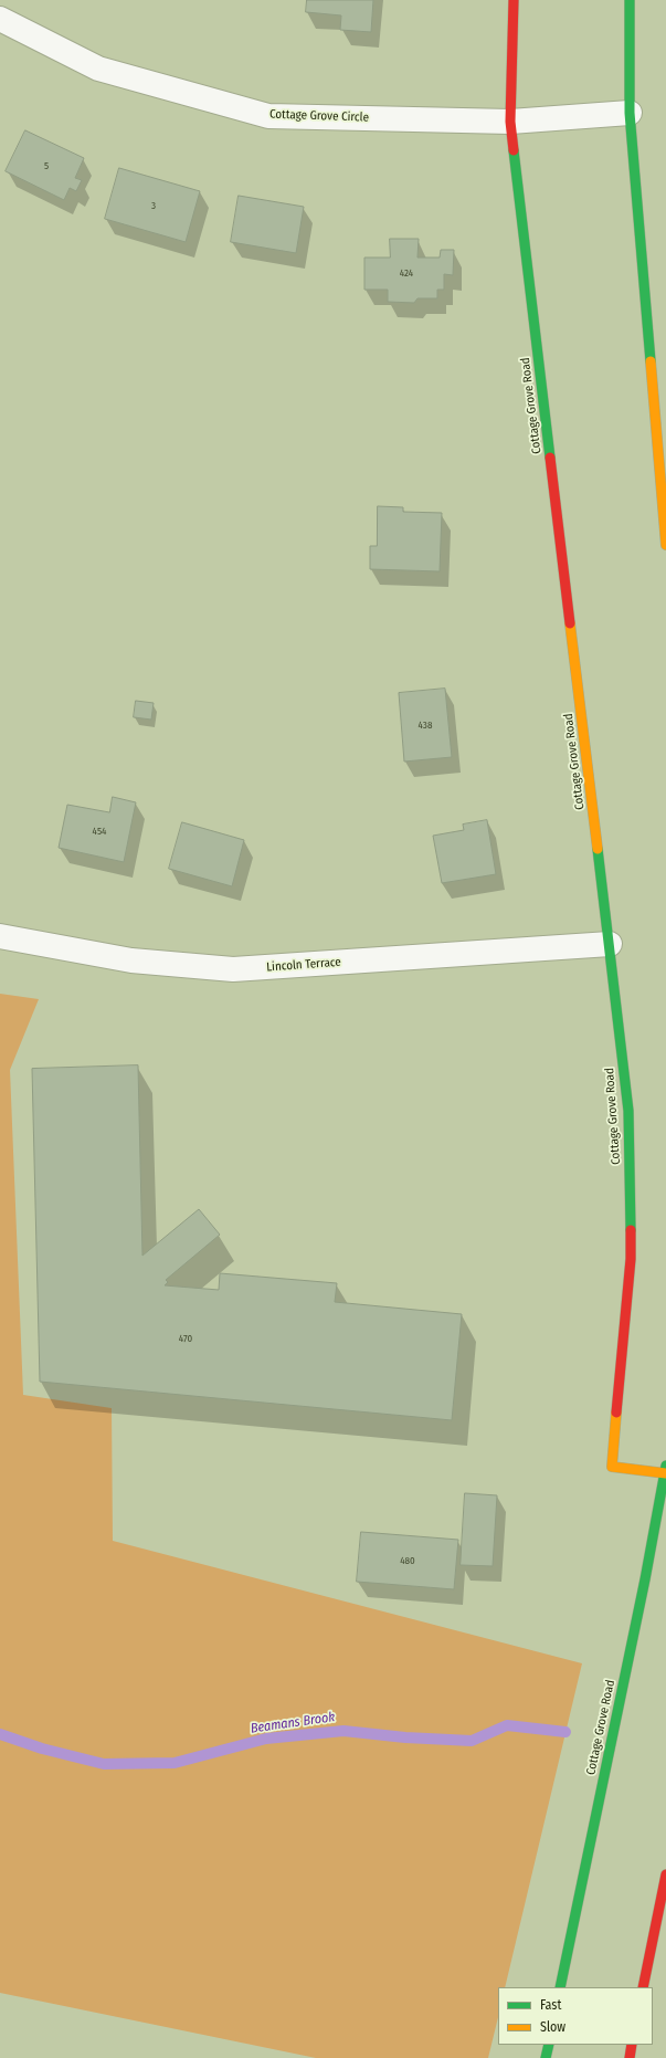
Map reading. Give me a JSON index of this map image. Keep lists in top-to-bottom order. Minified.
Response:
{"streets":{"street":["Cottage Grove Circle","Cottage Grove Road","Lincoln Terrace"]},"crossings":[["Cottage Grove Circle","Cottage Grove Road"],["Cottage Grove Road","Lincoln Terrace"]],"water":["Beamans Brook"],"house_numbers":["5","3","424","438","454","470","480"],"legend":["Fast","Slow"]}
